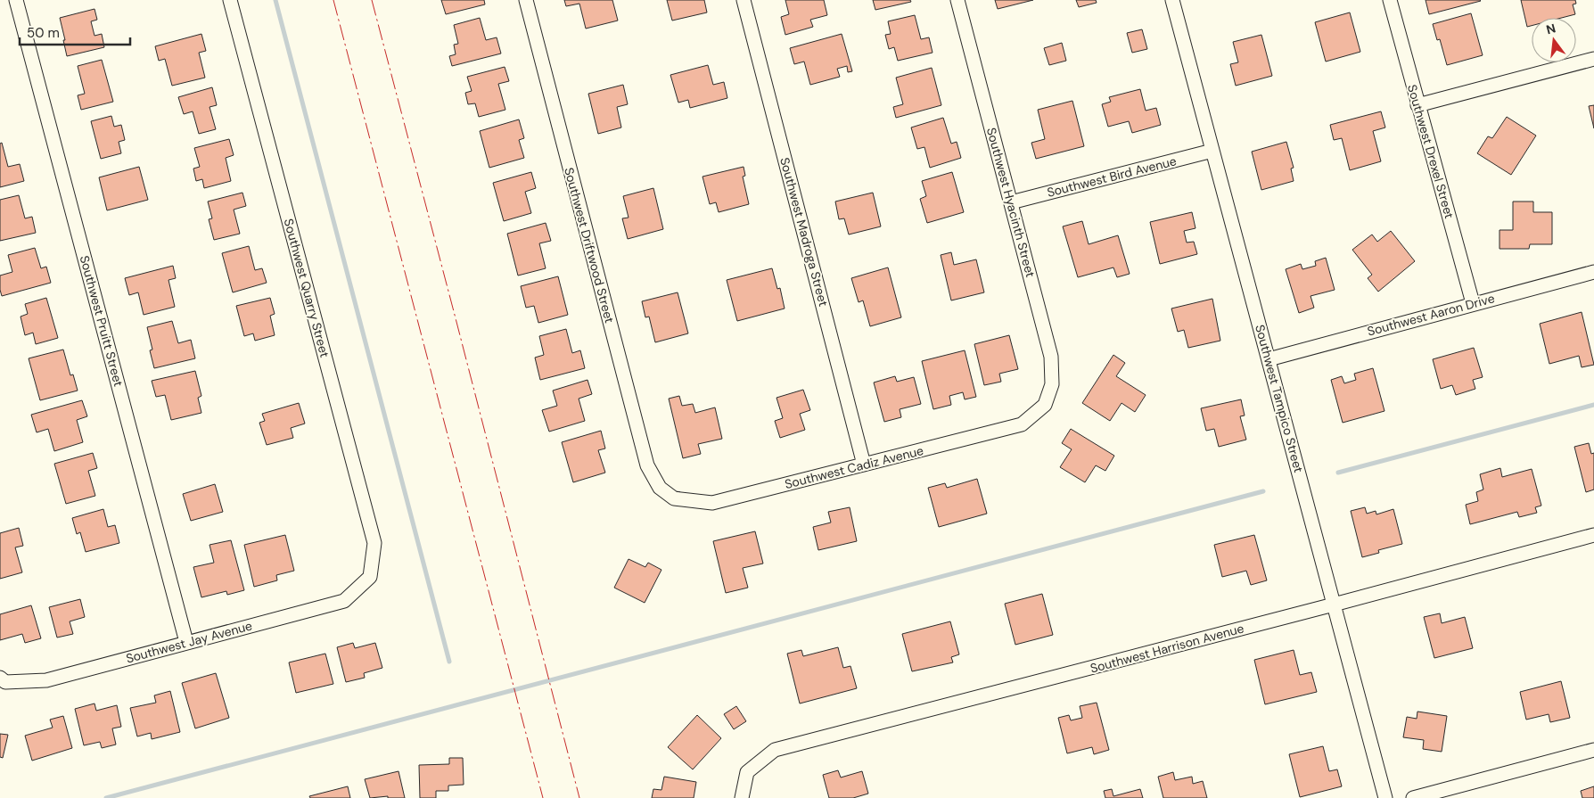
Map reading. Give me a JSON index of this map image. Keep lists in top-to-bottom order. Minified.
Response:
{"streets":{"street":["Southwest Drexel Street","Southwest Bird Avenue","Southwest Hyacinth Street","Southwest Madroga Street","Southwest Driftwood Street","Southwest Quarry Street","Southwest Aaron Drive","Southwest Pruitt Street","Southwest Tampico Street","Southwest Cadiz Avenue","Southwest Jay Avenue","Southwest Harrison Avenue"]},"crossings":[["Southwest Drexel Street","Southwest Aaron Drive"],["Southwest Bird Avenue","Southwest Hyacinth Street"],["Southwest Bird Avenue","Southwest Tampico Street"],["Southwest Hyacinth Street","Southwest Cadiz Avenue"],["Southwest Madroga Street","Southwest Cadiz Avenue"],["Southwest Driftwood Street","Southwest Cadiz Avenue"],["Southwest Quarry Street","Southwest Jay Avenue"],["Southwest Aaron Drive","Southwest Tampico Street"],["Southwest Pruitt Street","Southwest Jay Avenue"],["Southwest Tampico Street","Southwest Harrison Avenue"]],"scale_bar":"50 m","north":"top"}
